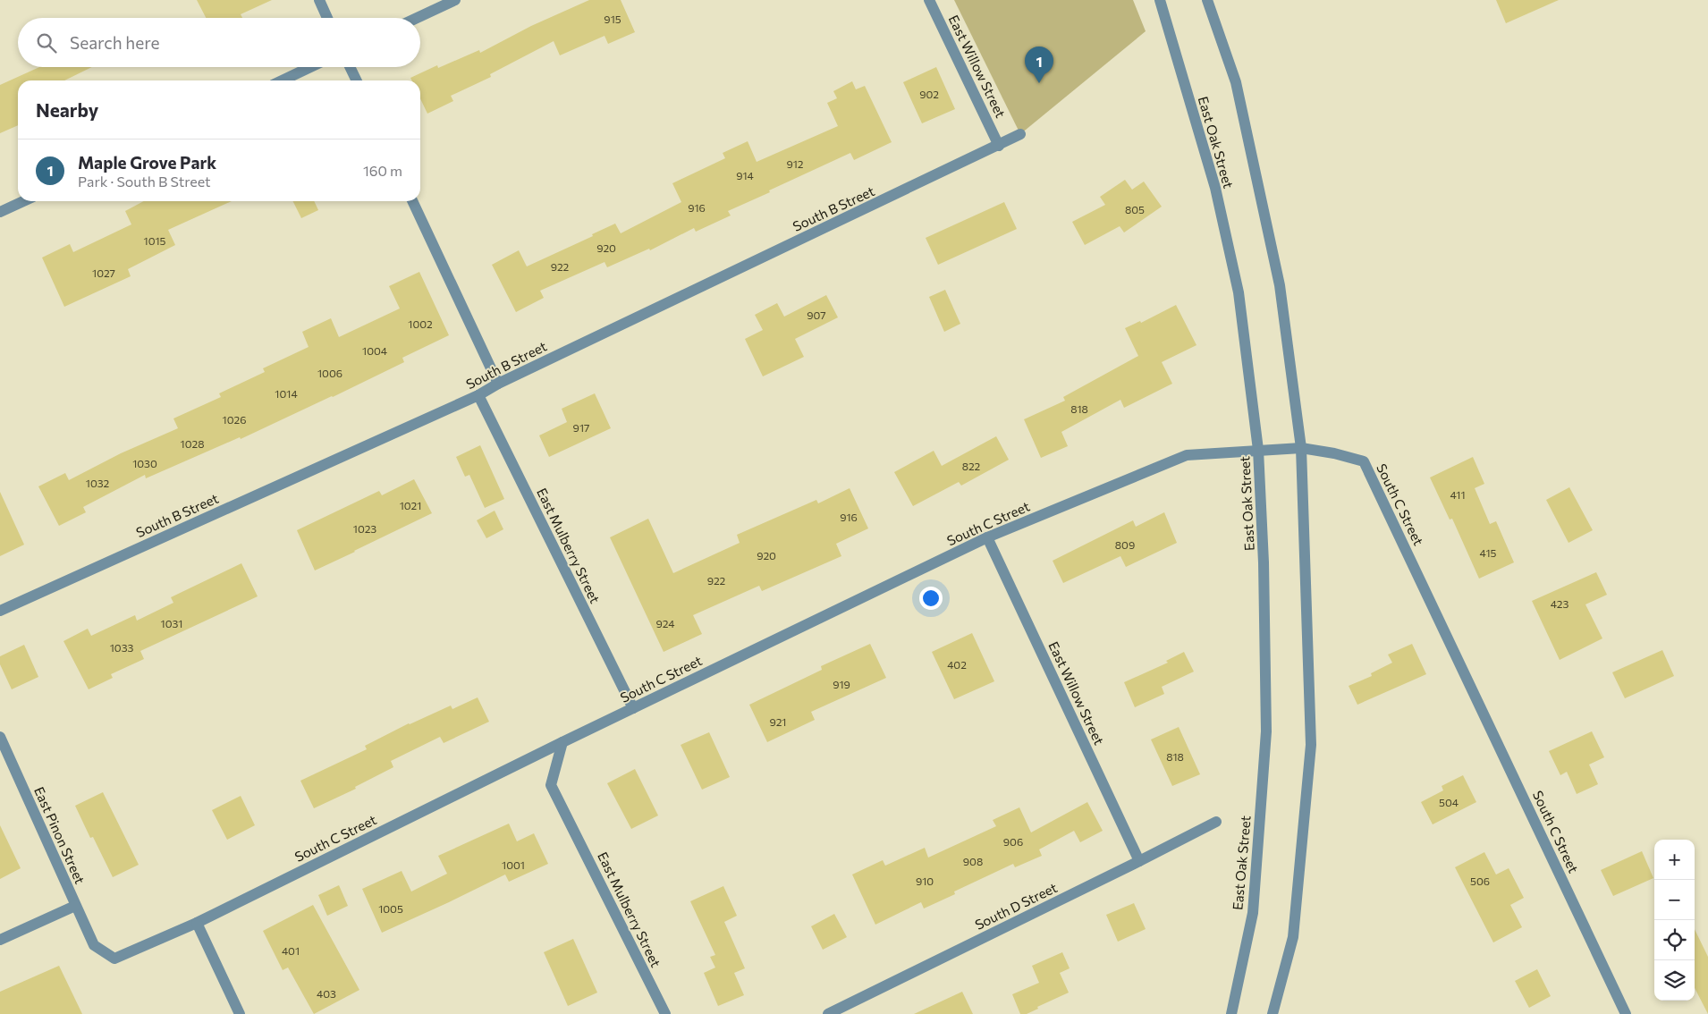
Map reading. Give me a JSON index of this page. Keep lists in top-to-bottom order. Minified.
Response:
{"streets":{"street":["East Willow Street","East Oak Street","South B Street","South C Street","East Mulberry Street","East Pinon Street","South D Street"]},"crossings":[["East Willow Street","South B Street"],["East Willow Street","South C Street"],["East Willow Street","South D Street"],["East Oak Street","South C Street"],["South B Street","East Mulberry Street"],["South C Street","East Mulberry Street"],["South C Street","East Pinon Street"]],"house_numbers":["915","902","912","914","916","805","1015","920","922","1027","907","1002","1004","1006","1014","818","1026","917","1028","1030","822","1032","411","1021","916","1023","809","415","920","922","423","1031","924","1033","402","919","921","818","504","906","908","1001","910","506","1005","401","403"],"page":{"search":"Search here","pins":"1","heading":"Nearby","list":[{"mark":"1","name":"Maple Grove Park","note":"Park · South B Street","value":"160 m"}],"map_buttons":["+","−"]}}
